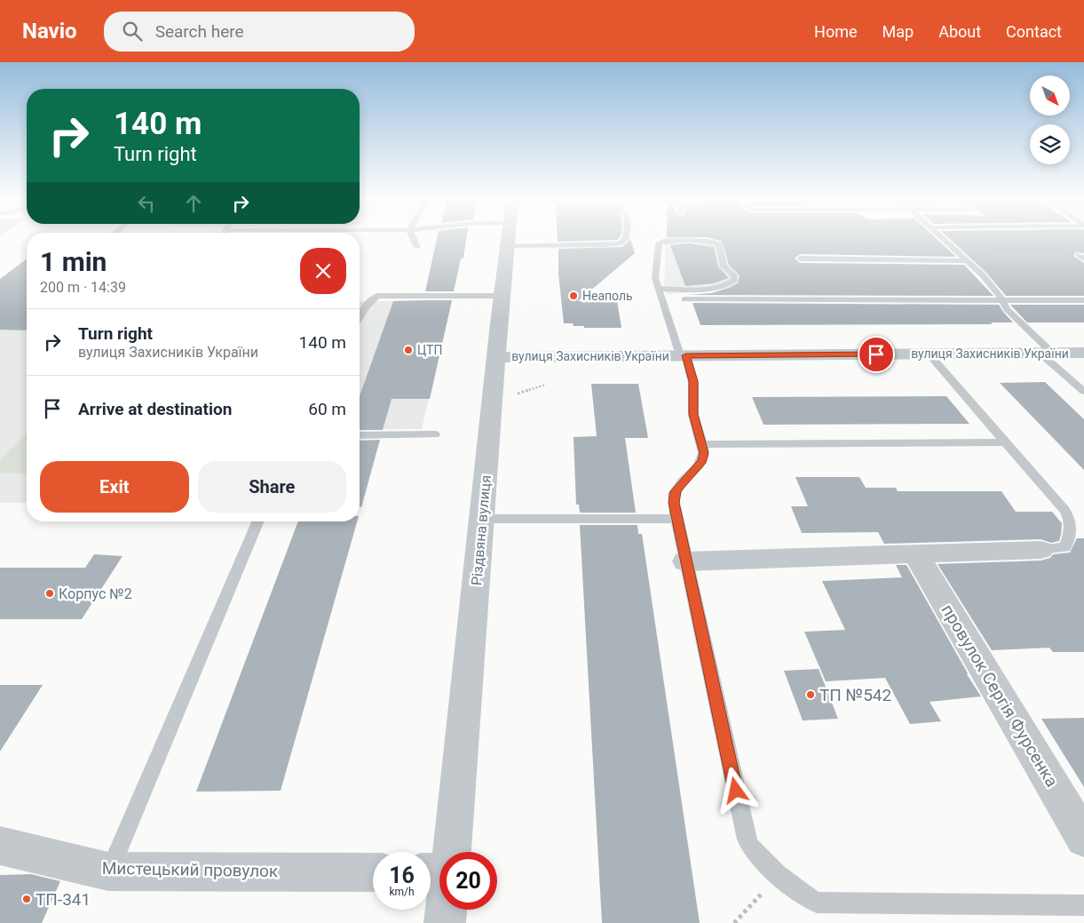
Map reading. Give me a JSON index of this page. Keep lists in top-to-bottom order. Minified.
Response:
{"streets":{"street":["вулиця Захисників України","Різдвяна вулиця","провулок Сергія Фурсенка","Мистецький провулок"]},"crossings":[["вулиця Захисників України","Різдвяна вулиця"]],"places":["Неаполь","ЦТП","Корпус №2","ТП №542","ТП-341"],"north":"bottom right","page":{"header":"Navio","search":"Search here","nav":["Home","Map","About","Contact"],"turn":["140 m","Turn right"],"heading":["1 min","200 m · 14:39"],"list":[{"name":"Turn right","note":"вулиця Захисників України","value":"140 m"},{"name":"Arrive at destination","value":"60 m"}],"buttons":["Exit","Share"],"speed":"16 km/h","limit":"20"}}
